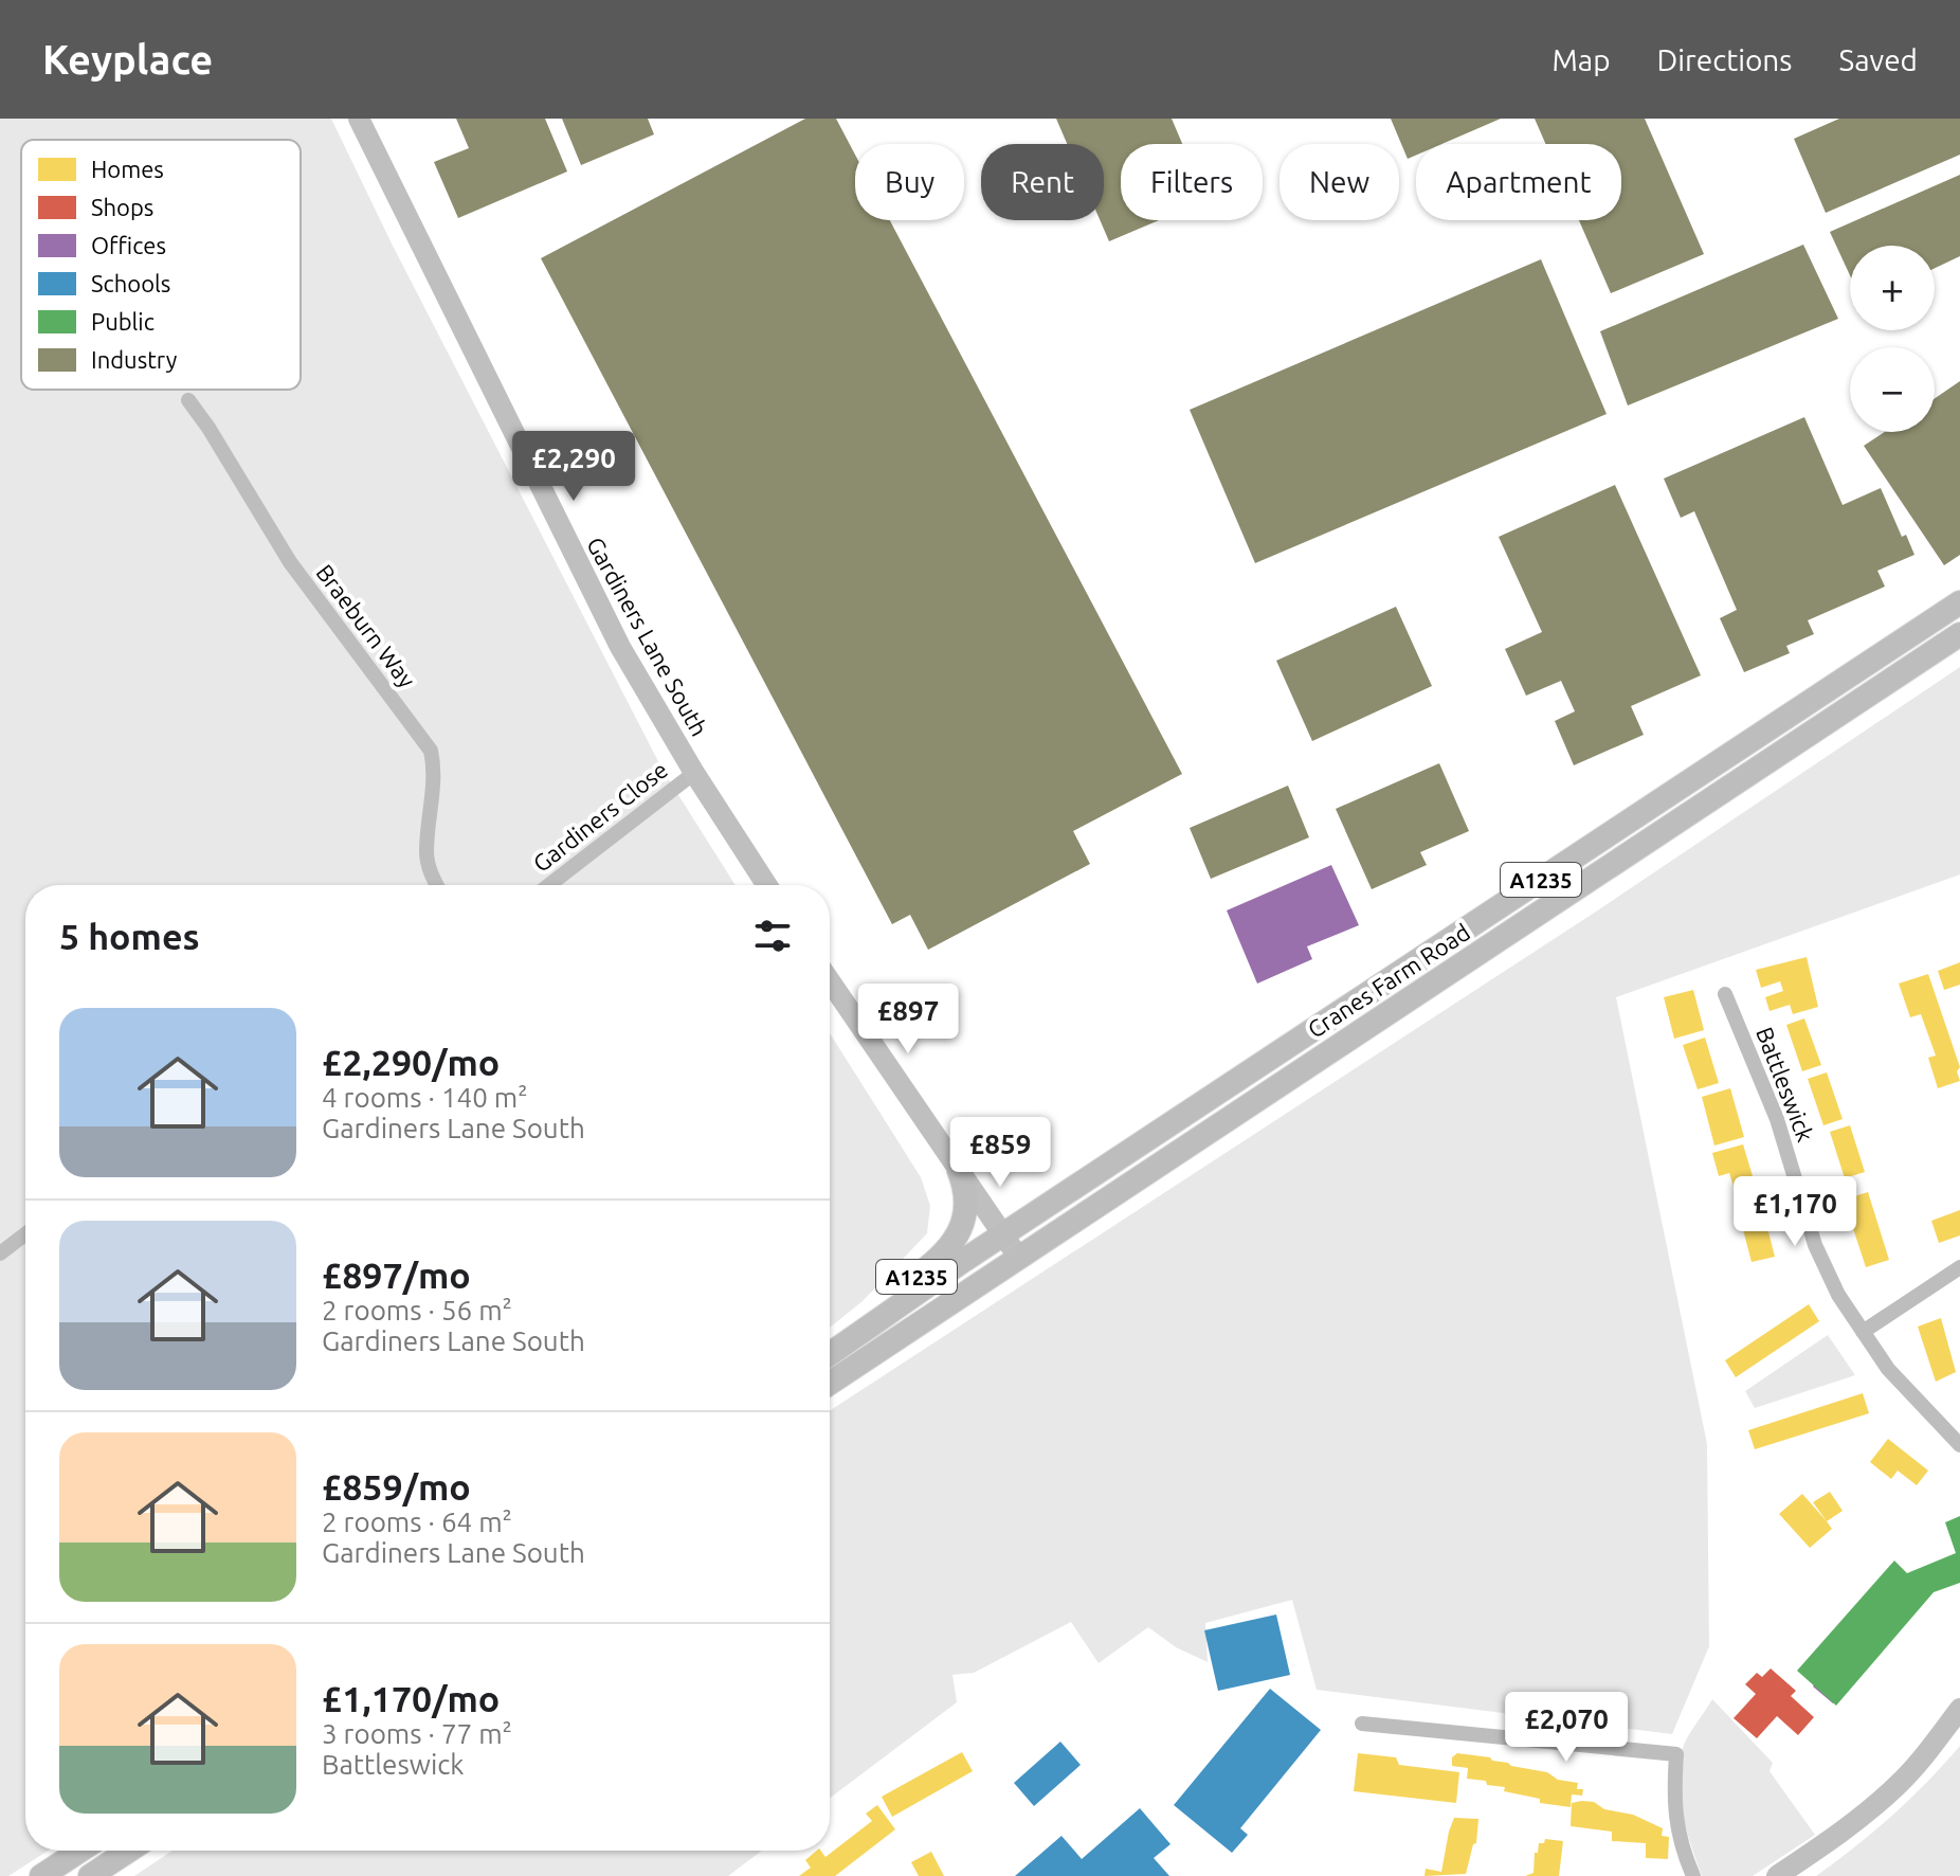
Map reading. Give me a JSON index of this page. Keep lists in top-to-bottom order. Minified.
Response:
{"streets":{"main road":["A1235","Cranes Farm Road"],"street":["Braeburn Way","Gardiners Lane South","Gardiners Close","Battleswick"]},"crossings":[["Gardiners Lane South","Gardiners Close"]],"legend":["Homes","Shops","Offices","Schools","Public","Industry"],"page":{"header":"Keyplace","nav":["Map","Directions","Saved"],"chip":["Buy","Rent","Filters","New","Apartment"],"map_buttons":["+","−"],"price":["£2,290","£897","£859","£1,170","£2,070"],"heading":"5 homes","list":[{"name":"£2,290/mo","note":"4 rooms · 140 m² · Gardiners Lane South"},{"name":"£897/mo","note":"2 rooms · 56 m² · Gardiners Lane South"},{"name":"£859/mo","note":"2 rooms · 64 m² · Gardiners Lane South"},{"name":"£1,170/mo","note":"3 rooms · 77 m² · Battleswick"}]}}
